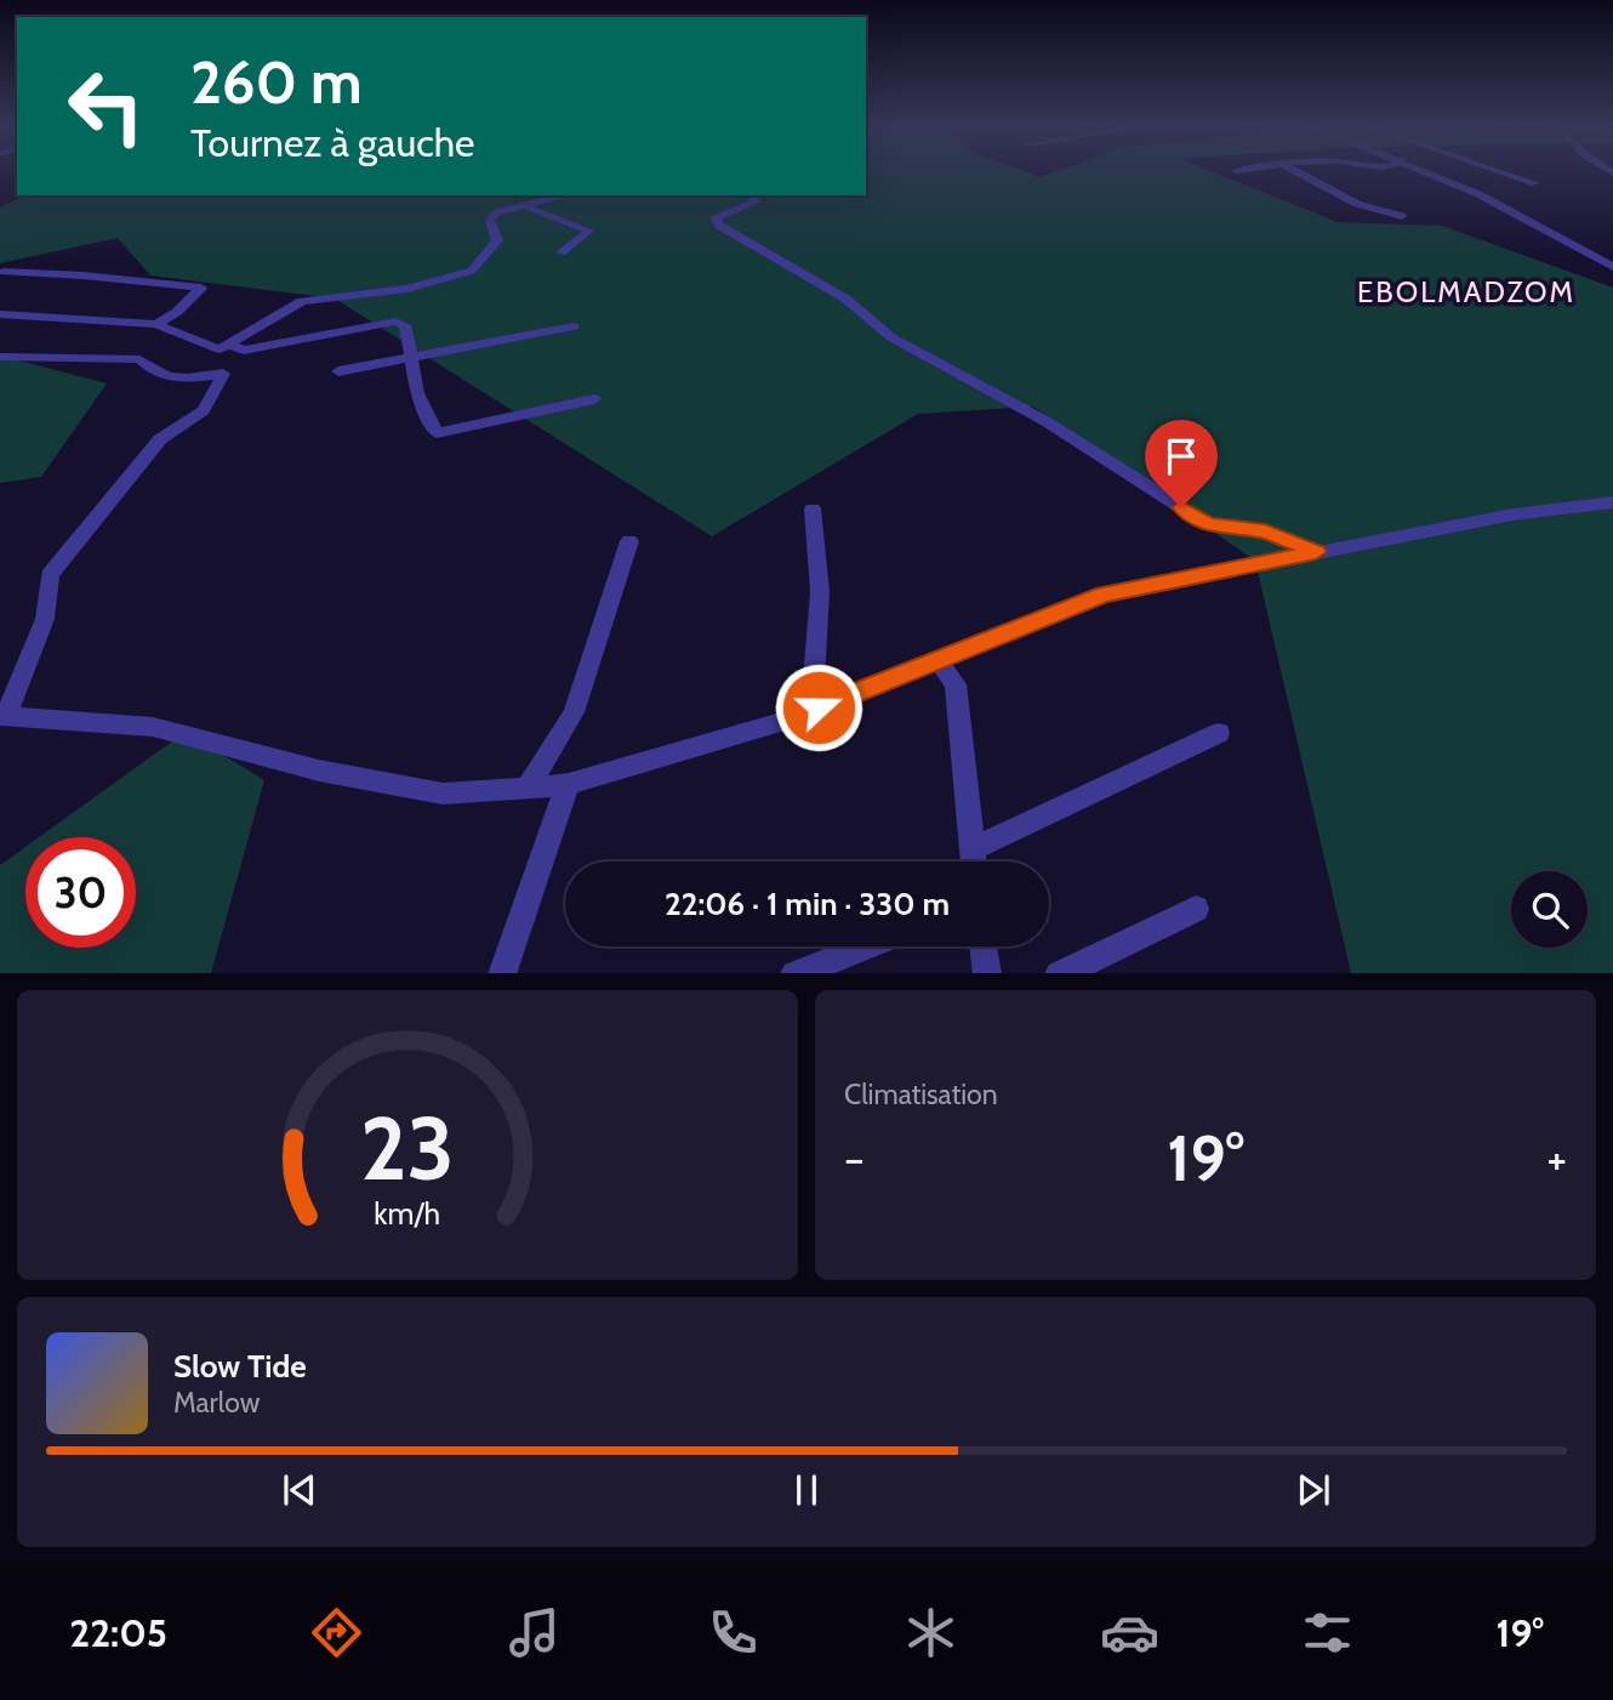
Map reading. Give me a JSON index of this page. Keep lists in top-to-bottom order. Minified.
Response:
{"districts":["EBOLMADZOM"],"page":{"turn":["260 m","Tournez à gauche"],"limit":"30","trip":"22:06 · 1 min · 330 m","tile":"Climatisation","heat":["−","19°","+"],"song":["Slow Tide","Marlow"],"tabs":["22:05","19°"],"gauge":["23","km/h"]}}
